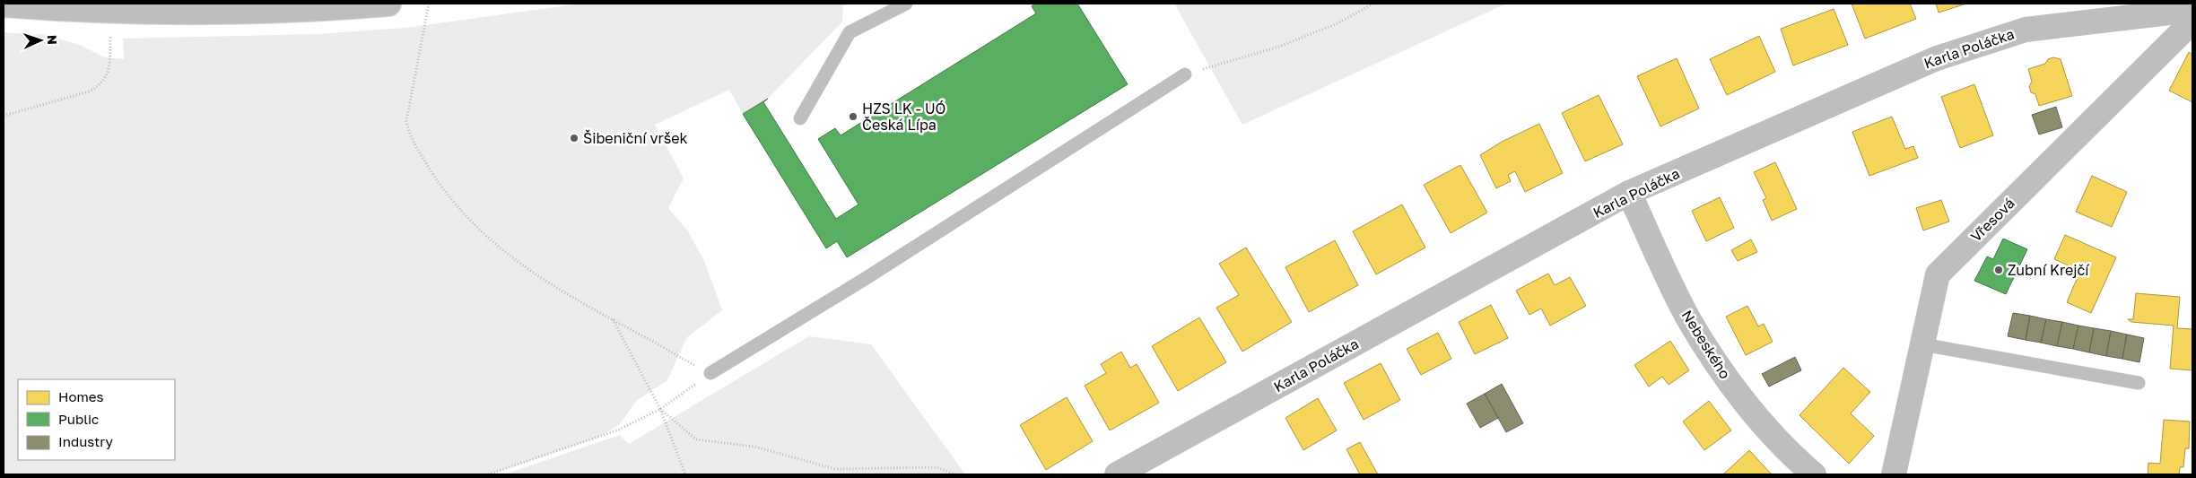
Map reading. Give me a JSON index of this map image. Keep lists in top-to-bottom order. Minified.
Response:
{"streets":{"street":["Karla Poláčka","Vřesová","Nebeského"]},"crossings":[["Karla Poláčka","Nebeského"]],"places":["HZS LK - UÓ Česká Lípa","Šibeniční vršek","Zubní Krejčí"],"legend":["Homes","Public","Industry"],"north":"right"}
